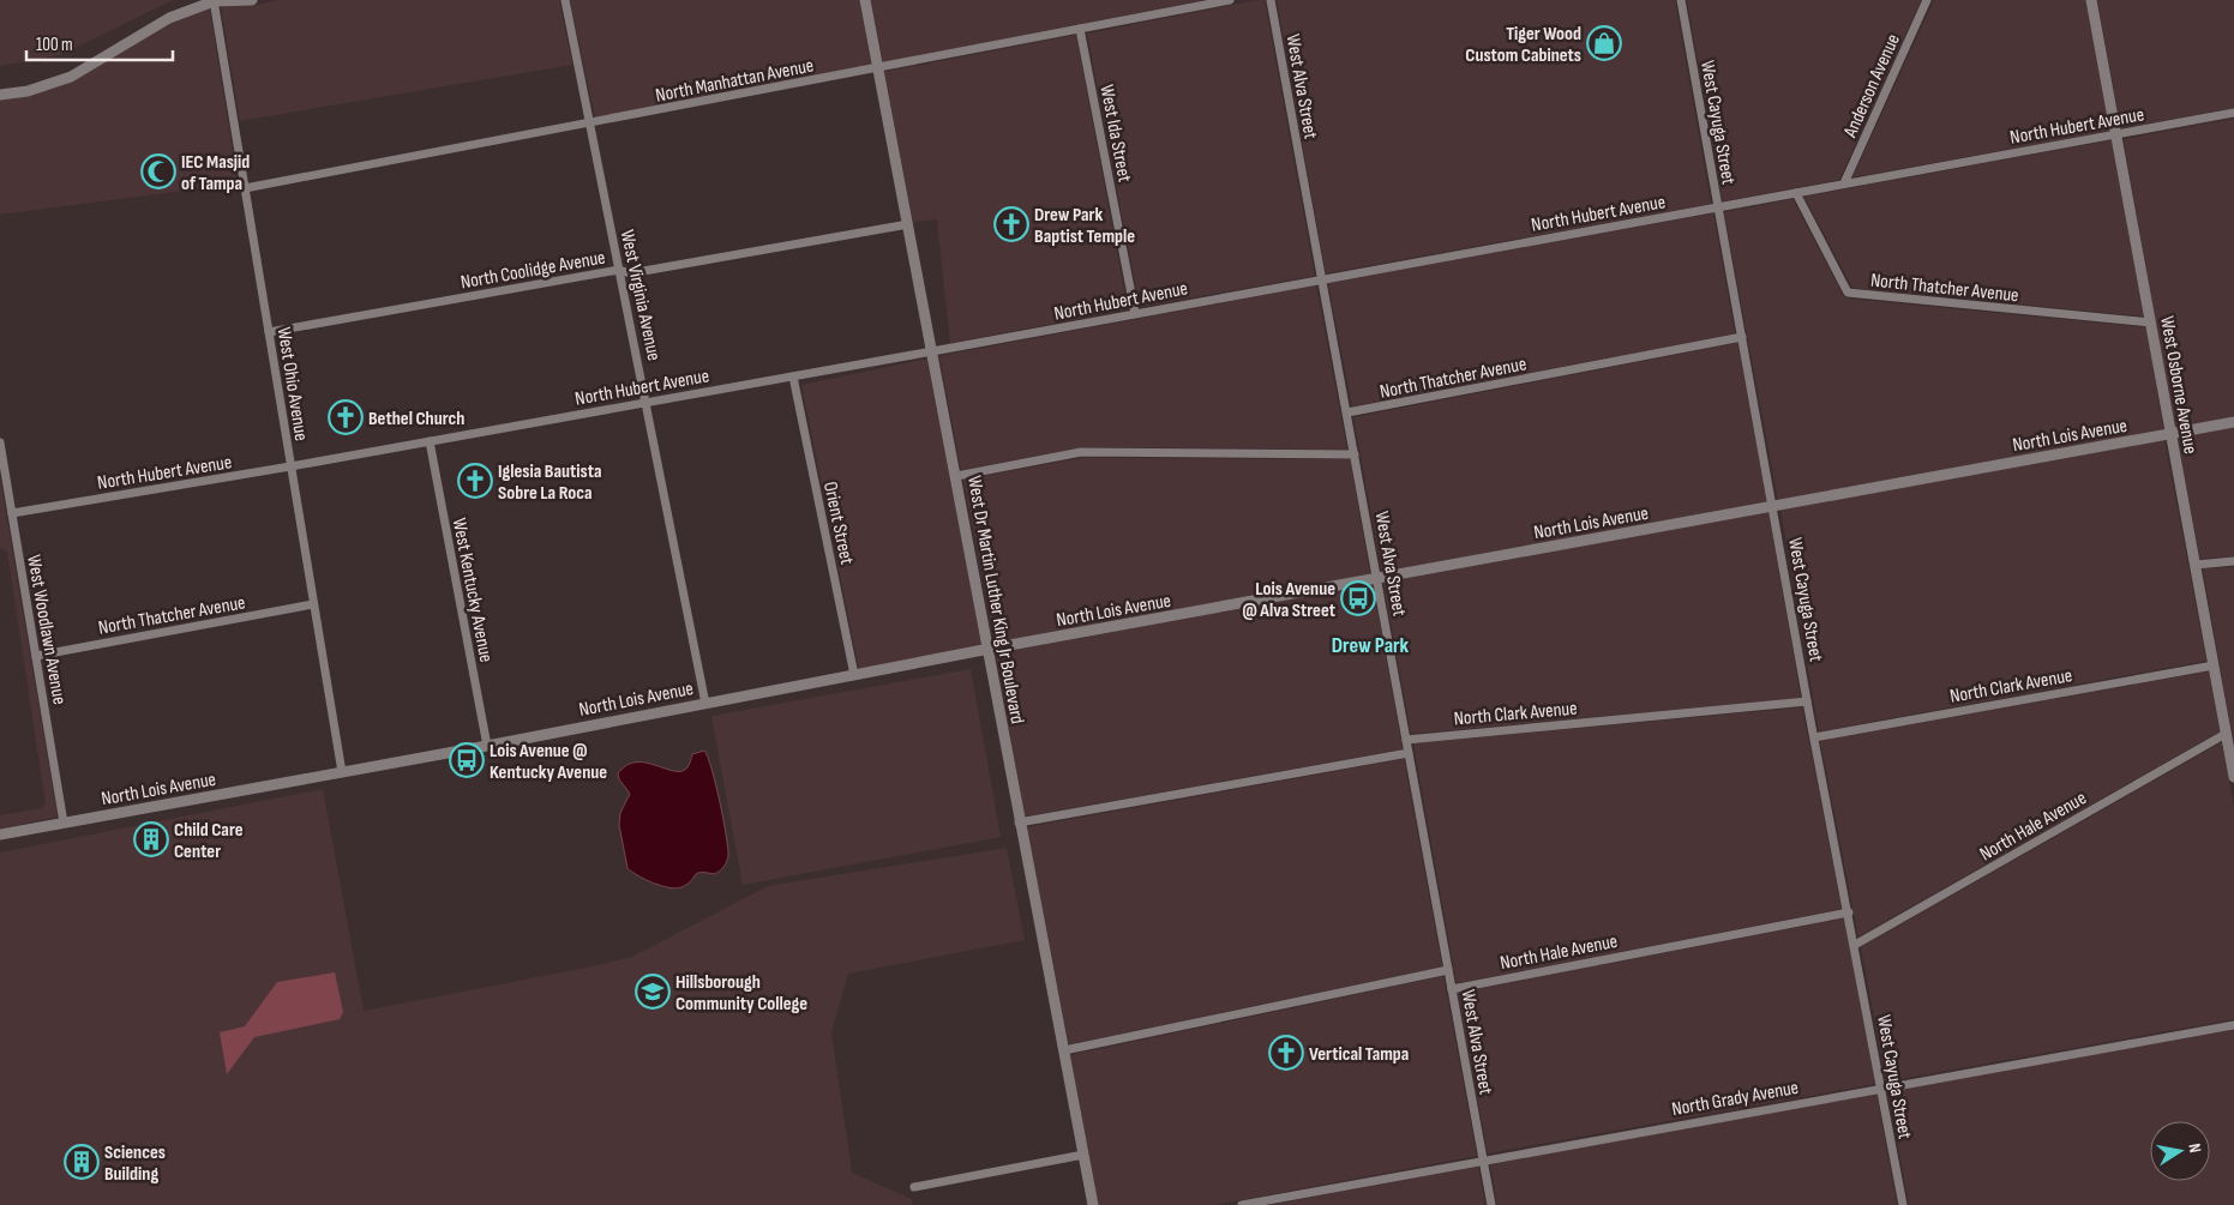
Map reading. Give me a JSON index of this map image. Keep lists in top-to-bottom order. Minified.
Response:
{"streets":{"street":["North Manhattan Avenue","Anderson Avenue","West Alva Street","West Cayuga Street","North Hubert Avenue","West Ida Street","North Coolidge Avenue","North Thatcher Avenue","West Virginia Avenue","West Ohio Avenue","West Osborne Avenue","North Lois Avenue","Orient Street","West Kentucky Avenue","West Dr Martin Luther King Jr Boulevard","West Woodlawn Avenue","North Clark Avenue","North Hale Avenue","North Grady Avenue"]},"crossings":[["North Manhattan Avenue","West Ida Street"],["North Manhattan Avenue","West Virginia Avenue"],["North Manhattan Avenue","West Ohio Avenue"],["North Manhattan Avenue","West Dr Martin Luther King Jr Boulevard"],["Anderson Avenue","North Hubert Avenue"],["West Alva Street","North Hubert Avenue"],["West Alva Street","North Thatcher Avenue"],["West Alva Street","North Lois Avenue"],["West Alva Street","North Clark Avenue"],["West Alva Street","North Hale Avenue"],["West Alva Street","North Grady Avenue"],["West Cayuga Street","North Hubert Avenue"],["West Cayuga Street","North Thatcher Avenue"],["West Cayuga Street","North Lois Avenue"],["West Cayuga Street","North Clark Avenue"],["West Cayuga Street","North Hale Avenue"],["West Cayuga Street","North Grady Avenue"],["North Hubert Avenue","West Ida Street"],["North Hubert Avenue","North Thatcher Avenue"],["North Hubert Avenue","West Virginia Avenue"],["North Hubert Avenue","West Ohio Avenue"],["North Hubert Avenue","West Osborne Avenue"],["North Hubert Avenue","Orient Street"],["North Hubert Avenue","West Kentucky Avenue"],["North Hubert Avenue","West Dr Martin Luther King Jr Boulevard"],["North Hubert Avenue","West Woodlawn Avenue"],["North Coolidge Avenue","West Virginia Avenue"],["North Coolidge Avenue","West Ohio Avenue"],["North Coolidge Avenue","West Dr Martin Luther King Jr Boulevard"],["North Thatcher Avenue","West Ohio Avenue"],["North Thatcher Avenue","West Osborne Avenue"],["North Thatcher Avenue","West Woodlawn Avenue"],["West Virginia Avenue","North Lois Avenue"],["West Ohio Avenue","North Lois Avenue"],["West Osborne Avenue","North Lois Avenue"],["West Osborne Avenue","North Clark Avenue"],["West Osborne Avenue","North Hale Avenue"],["North Lois Avenue","Orient Street"],["North Lois Avenue","West Kentucky Avenue"],["North Lois Avenue","West Dr Martin Luther King Jr Boulevard"],["North Lois Avenue","West Woodlawn Avenue"]],"districts":["Drew Park"],"places":{"shop":["Tiger Wood Custom Cabinets"],"mosque":["IEC Masjid of Tampa"],"church":["Drew Park Baptist Temple","Bethel Church","Iglesia Bautista Sobre La Roca","Vertical Tampa"],"bus stop":["Lois Avenue @ Alva Street","Lois Avenue @ Kentucky Avenue"],"building":["Child Care Center","Sciences Building"],"school or university":["Hillsborough Community College"]},"scale_bar":"100 m","north":"right"}
